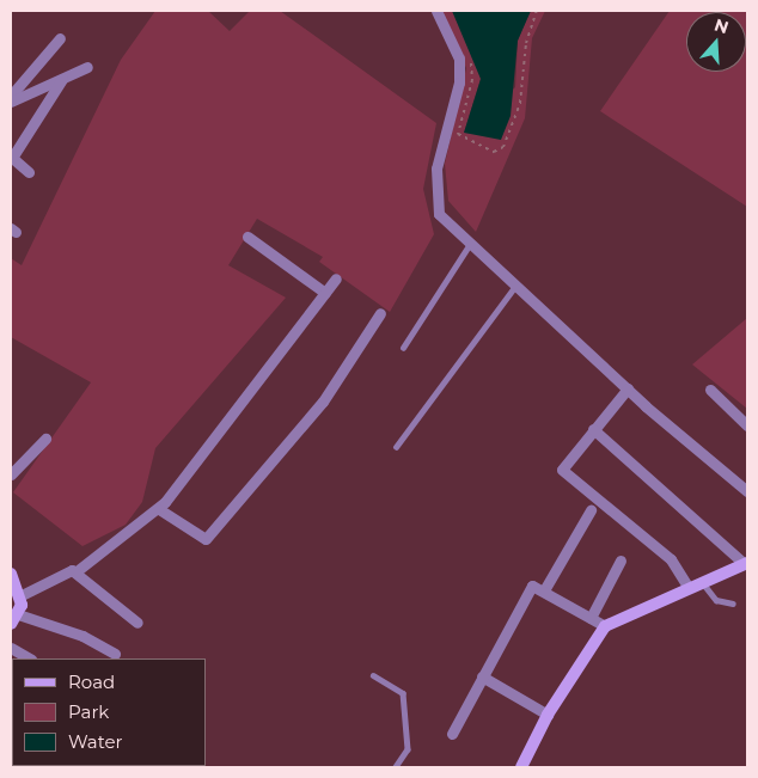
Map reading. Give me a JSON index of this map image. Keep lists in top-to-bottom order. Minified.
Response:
{"legend":["Road","Park","Water"],"north":"top"}
